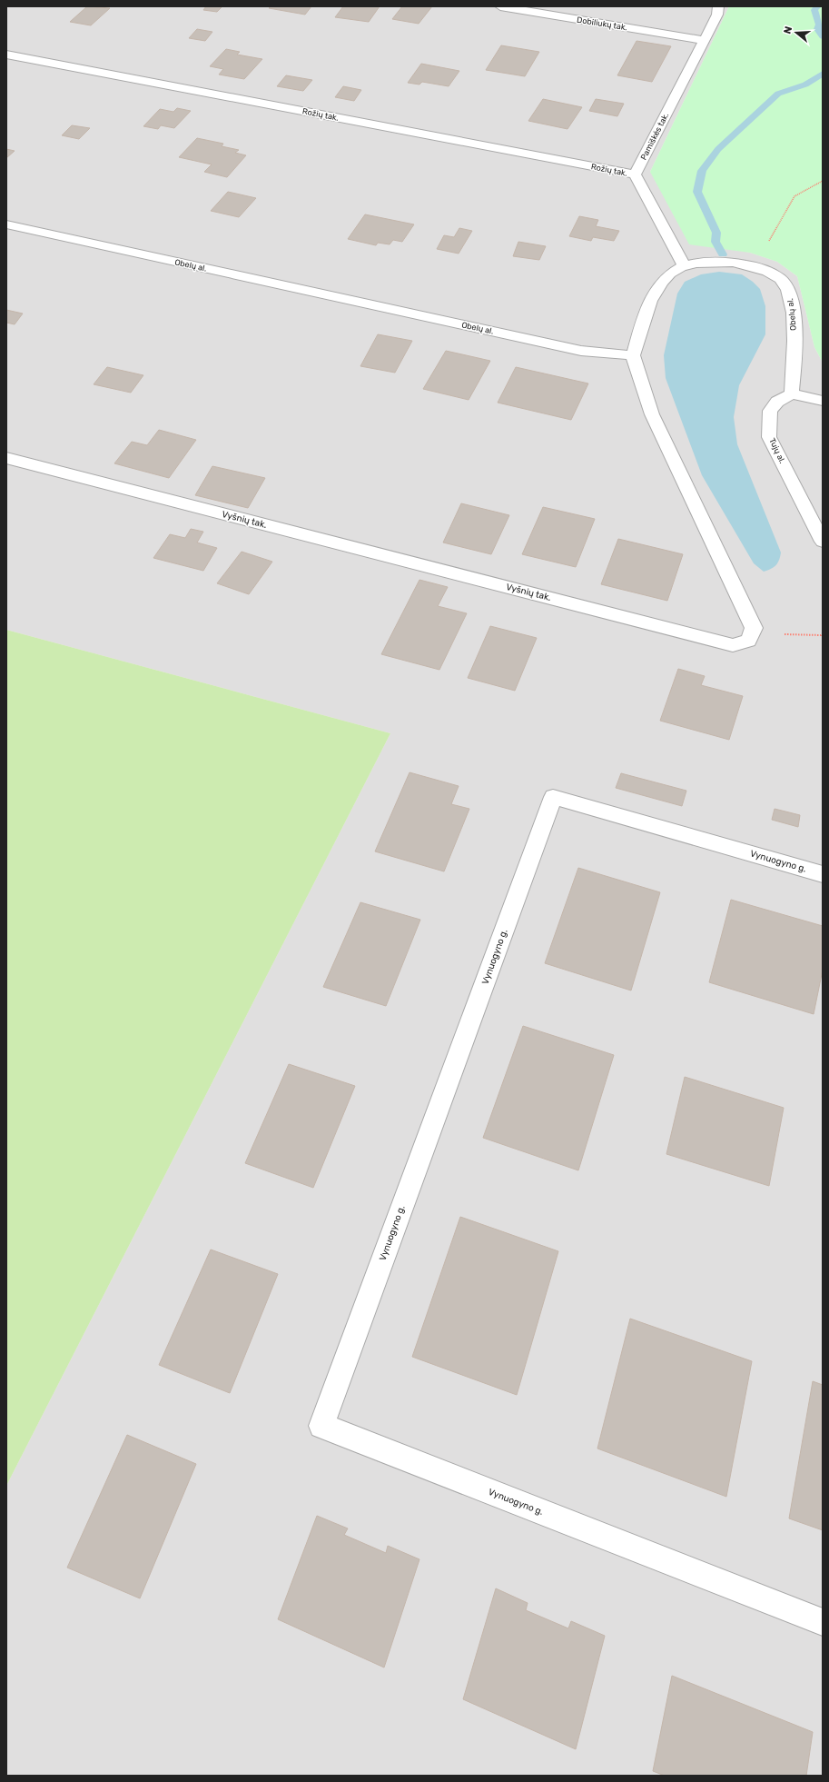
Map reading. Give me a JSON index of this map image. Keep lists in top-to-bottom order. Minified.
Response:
{"streets":{"street":["Dobiliukų tak.","Rožių tak.","Pamiškės tak.","Obelų al.","Tujų al.","Vyšnių tak.","Vynuogyno g."]},"crossings":[["Dobiliukų tak.","Pamiškės tak."],["Rožių tak.","Pamiškės tak."],["Obelų al.","Tujų al."]],"north":"left"}
